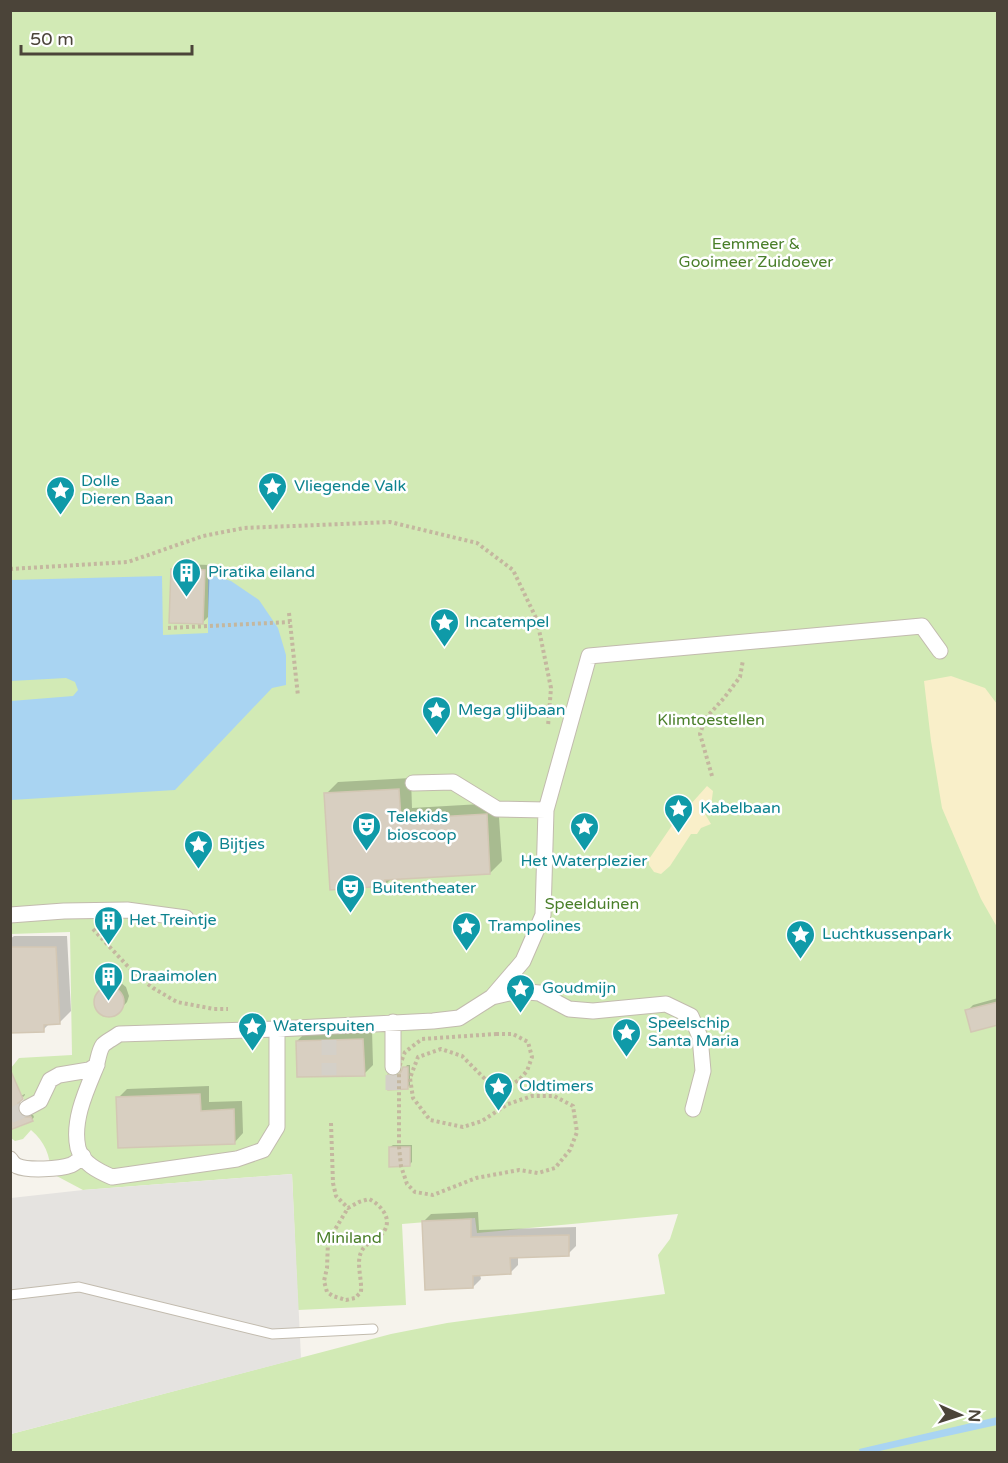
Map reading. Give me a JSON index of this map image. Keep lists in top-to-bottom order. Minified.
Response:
{"parks":["Eemmeer & Gooimeer Zuidoever","Klimtoestellen","Speelduinen","Miniland"],"places":{"place":["Vliegende Valk","Dolle Dieren Baan","Incatempel","Mega glijbaan","Kabelbaan","Het Waterplezier","Bijtjes","Trampolines","Luchtkussenpark","Goudmijn","Waterspuiten","Speelschip Santa Maria","Oldtimers"],"building":["Piratika eiland","Het Treintje","Draaimolen"],"theatre":["Telekids bioscoop","Buitentheater"]},"scale_bar":"50 m","north":"right"}
